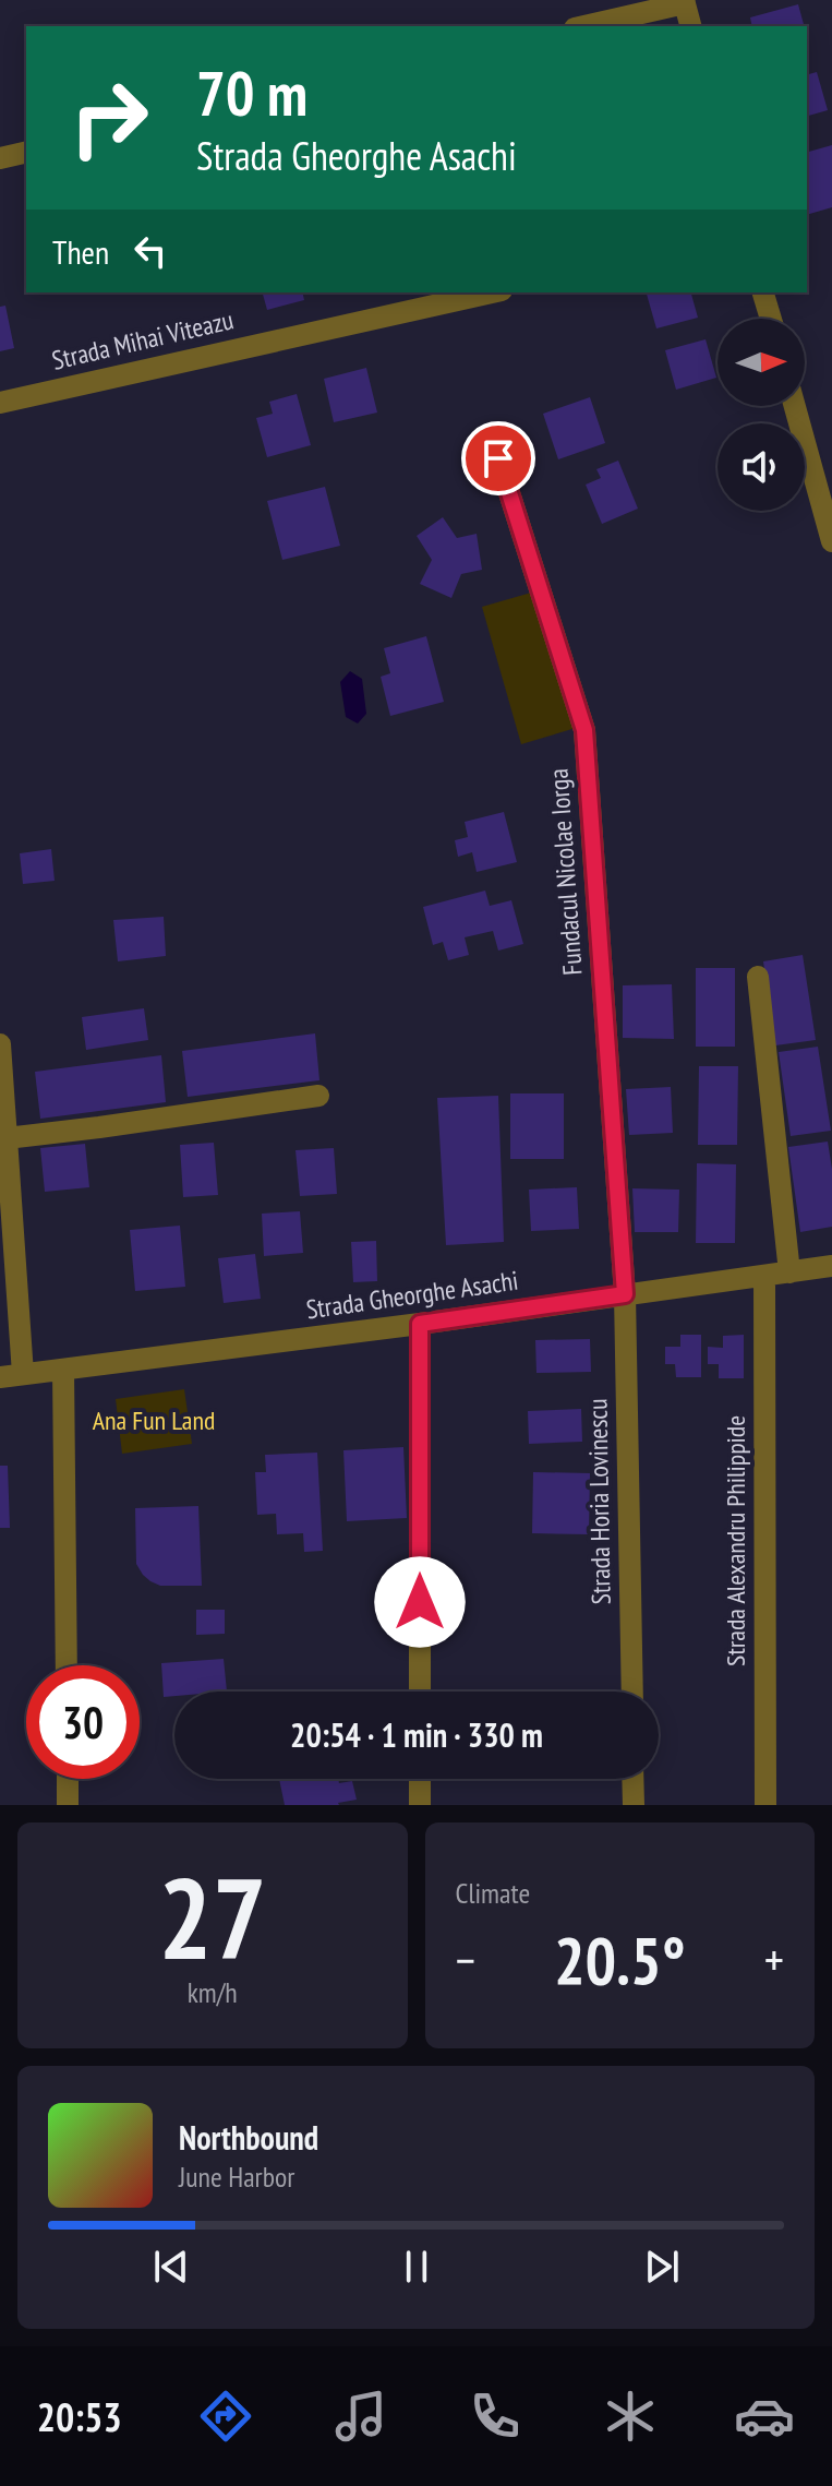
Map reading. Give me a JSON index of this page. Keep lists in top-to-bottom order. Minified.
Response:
{"streets":{"street":["Strada Mihai Viteazu","Fundacul Nicolae Iorga","Strada Gheorghe Asachi","Strada Horia Lovinescu","Strada Alexandru Philippide"]},"crossings":[["Fundacul Nicolae Iorga","Strada Gheorghe Asachi"],["Fundacul Nicolae Iorga","Strada Horia Lovinescu"],["Strada Gheorghe Asachi","Strada Horia Lovinescu"],["Strada Gheorghe Asachi","Strada Alexandru Philippide"]],"parks":["Ana Fun Land"],"north":"right","page":{"turn":["70 m","Strada Gheorghe Asachi"],"then":"Then","limit":"30","trip":"20:54 · 1 min · 330 m","tile":[["27","km/h"],"Climate"],"heat":["−","20.5°","+"],"song":["Northbound","June Harbor"],"tabs":"20:53"}}
